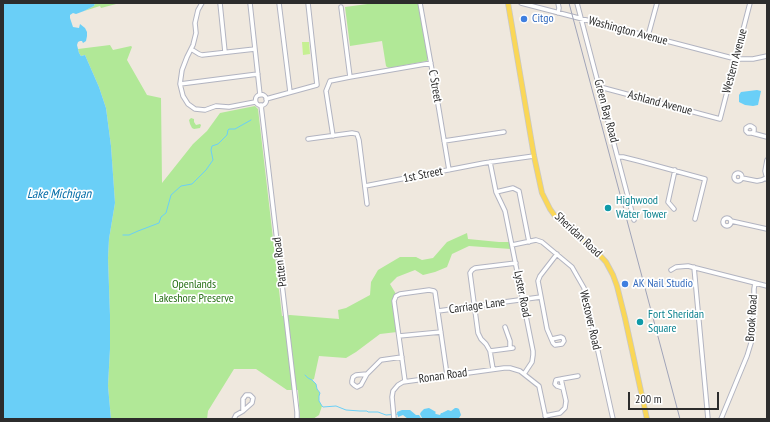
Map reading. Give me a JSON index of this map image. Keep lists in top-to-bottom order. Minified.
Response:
{"streets":{"main road":["Sheridan Road"],"street":["Washington Avenue","Western Avenue","C Street","Ashland Avenue","Green Bay Road","1st Street","Patten Road","Lyster Road","Carriage Lane","Brook Road","Westover Road","Ronan Road"]},"crossings":[["Washington Avenue","Western Avenue"],["Washington Avenue","Green Bay Road"],["Western Avenue","Ashland Avenue"],["C Street","1st Street"],["Ashland Avenue","Green Bay Road"],["1st Street","Sheridan Road"],["1st Street","Lyster Road"],["Lyster Road","Carriage Lane"],["Lyster Road","Westover Road"],["Lyster Road","Ronan Road"]],"water":["Lake Michigan"],"parks":["Openlands Lakeshore Preserve"],"places":["Citgo","Highwood Water Tower","AK Nail Studio","Fort Sheridan Square"],"scale_bar":"200 m"}
